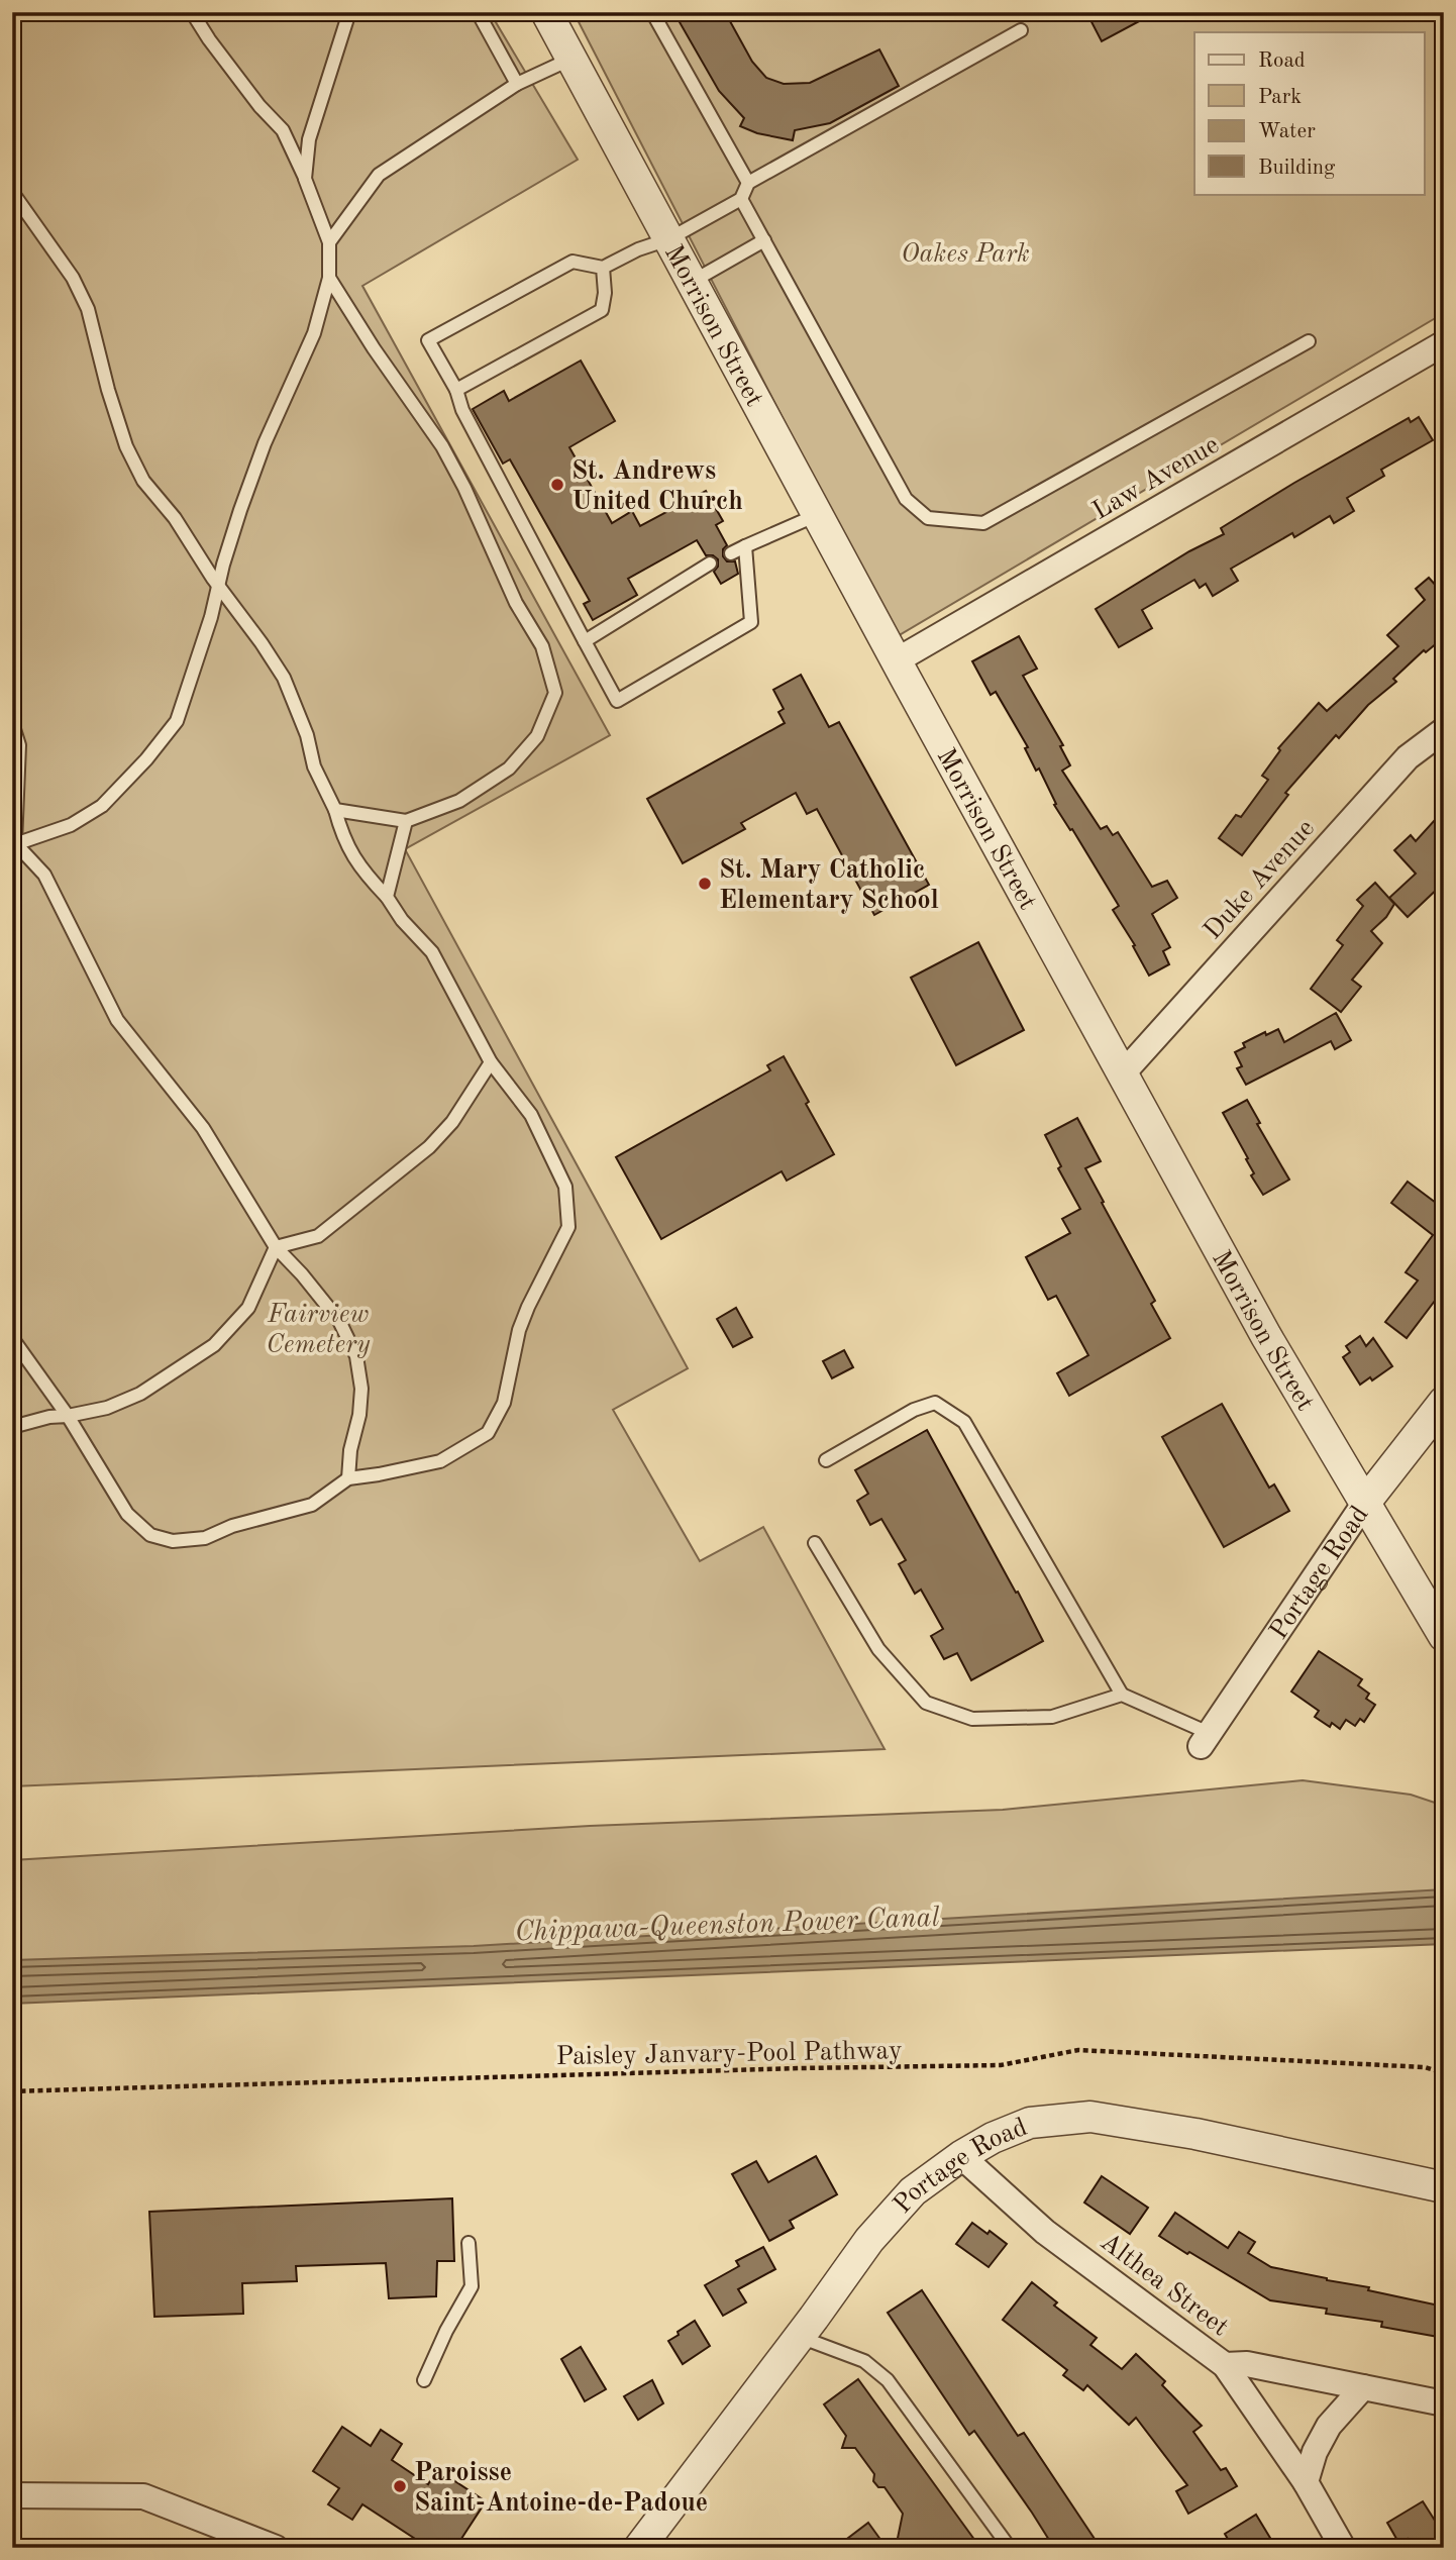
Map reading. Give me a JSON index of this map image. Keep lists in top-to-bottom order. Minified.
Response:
{"streets":{"street":["Morrison Street","Law Avenue","Duke Avenue","Portage Road","Althea Street"],"path":["Paisley Janvary-Pool Pathway"]},"crossings":[["Morrison Street","Law Avenue"],["Morrison Street","Duke Avenue"],["Morrison Street","Portage Road"],["Portage Road","Althea Street"]],"water":["Chippawa-Queenston Power Canal"],"parks":["Oakes Park","Fairview Cemetery"],"places":["St. Andrews United Church","St. Mary Catholic Elementary School","Paroisse Saint-Antoine-de-Padoue"],"legend":["Road","Park","Water","Building"]}
